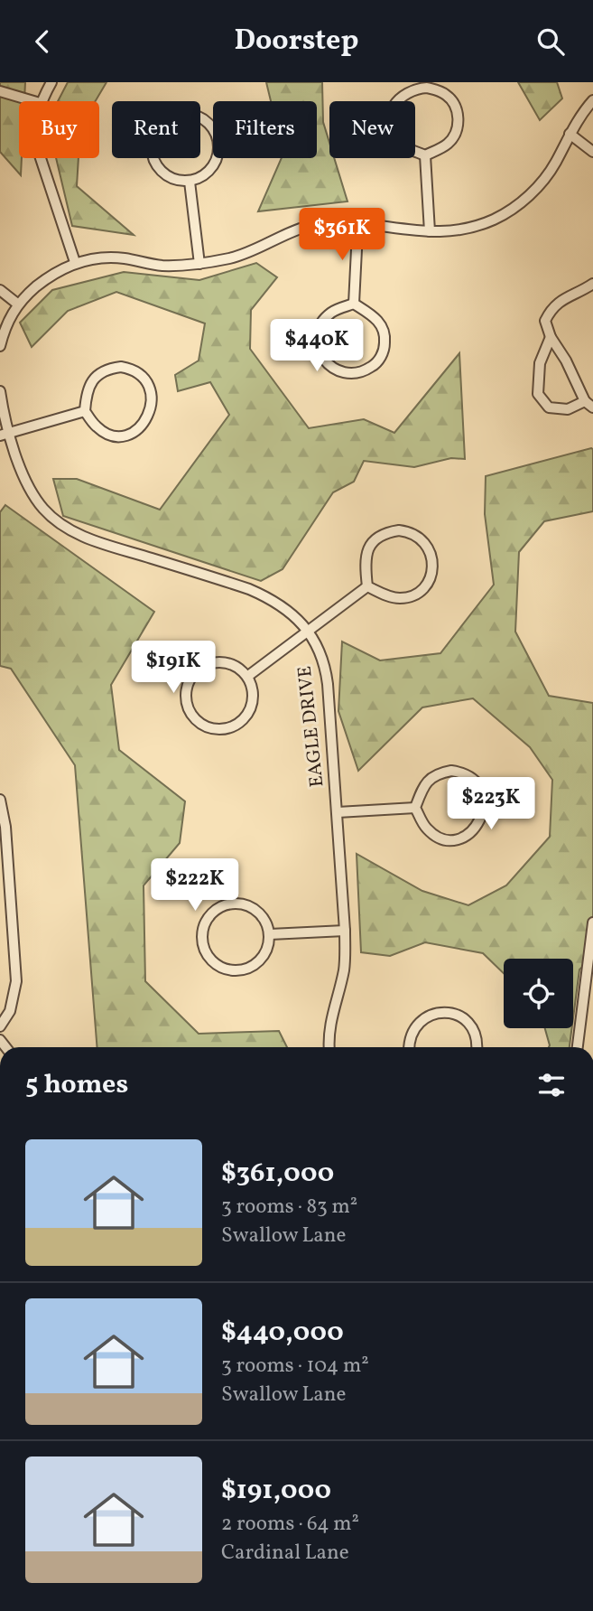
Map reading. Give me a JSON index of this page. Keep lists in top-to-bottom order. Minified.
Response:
{"streets":{"street":["EAGLE DRIVE"]},"page":{"header":"Doorstep","chip":["Buy","Rent","Filters","New"],"price":["$361K","$440K","$191K","$223K","$222K"],"heading":"5 homes","list":[{"name":"$361,000","note":"3 rooms · 83 m² · Swallow Lane"},{"name":"$440,000","note":"3 rooms · 104 m² · Swallow Lane"},{"name":"$191,000","note":"2 rooms · 64 m² · Cardinal Lane"}]}}
